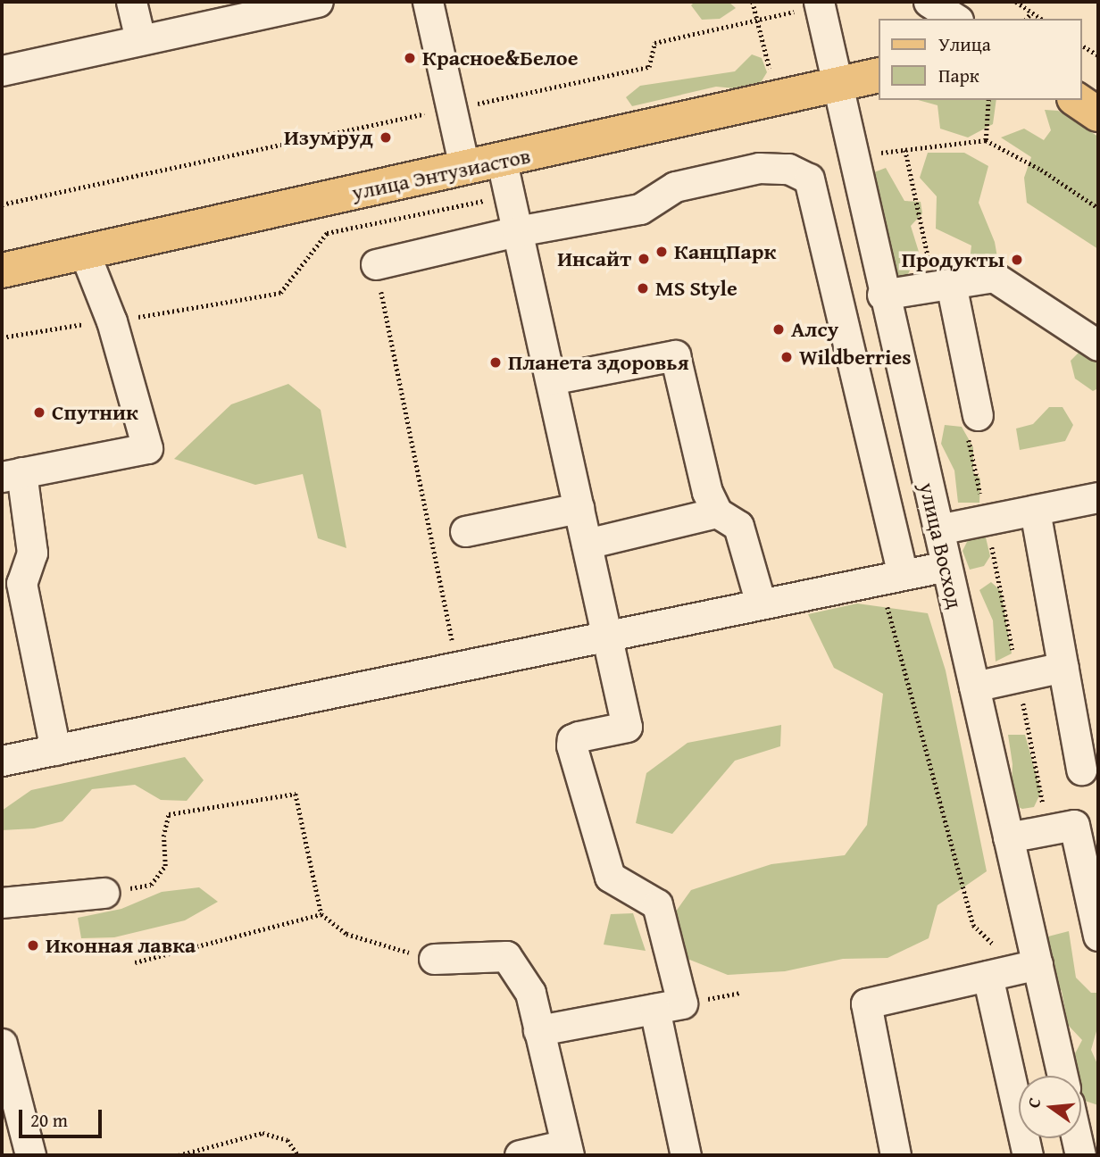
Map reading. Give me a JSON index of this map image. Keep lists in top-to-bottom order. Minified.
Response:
{"streets":{"main road":["улица Энтузиастов"],"street":["улица Восход"]},"crossings":[["улица Энтузиастов","улица Восход"]],"places":["Красное&Белое","Изумруд","КанцПарк","Инсайт","Продукты","MS Style","Алсу","Wildberries","Планета здоровья","Спутник","Иконная лавка"],"legend":["Улица","Парк"],"scale_bar":"20 m","north":"left"}
